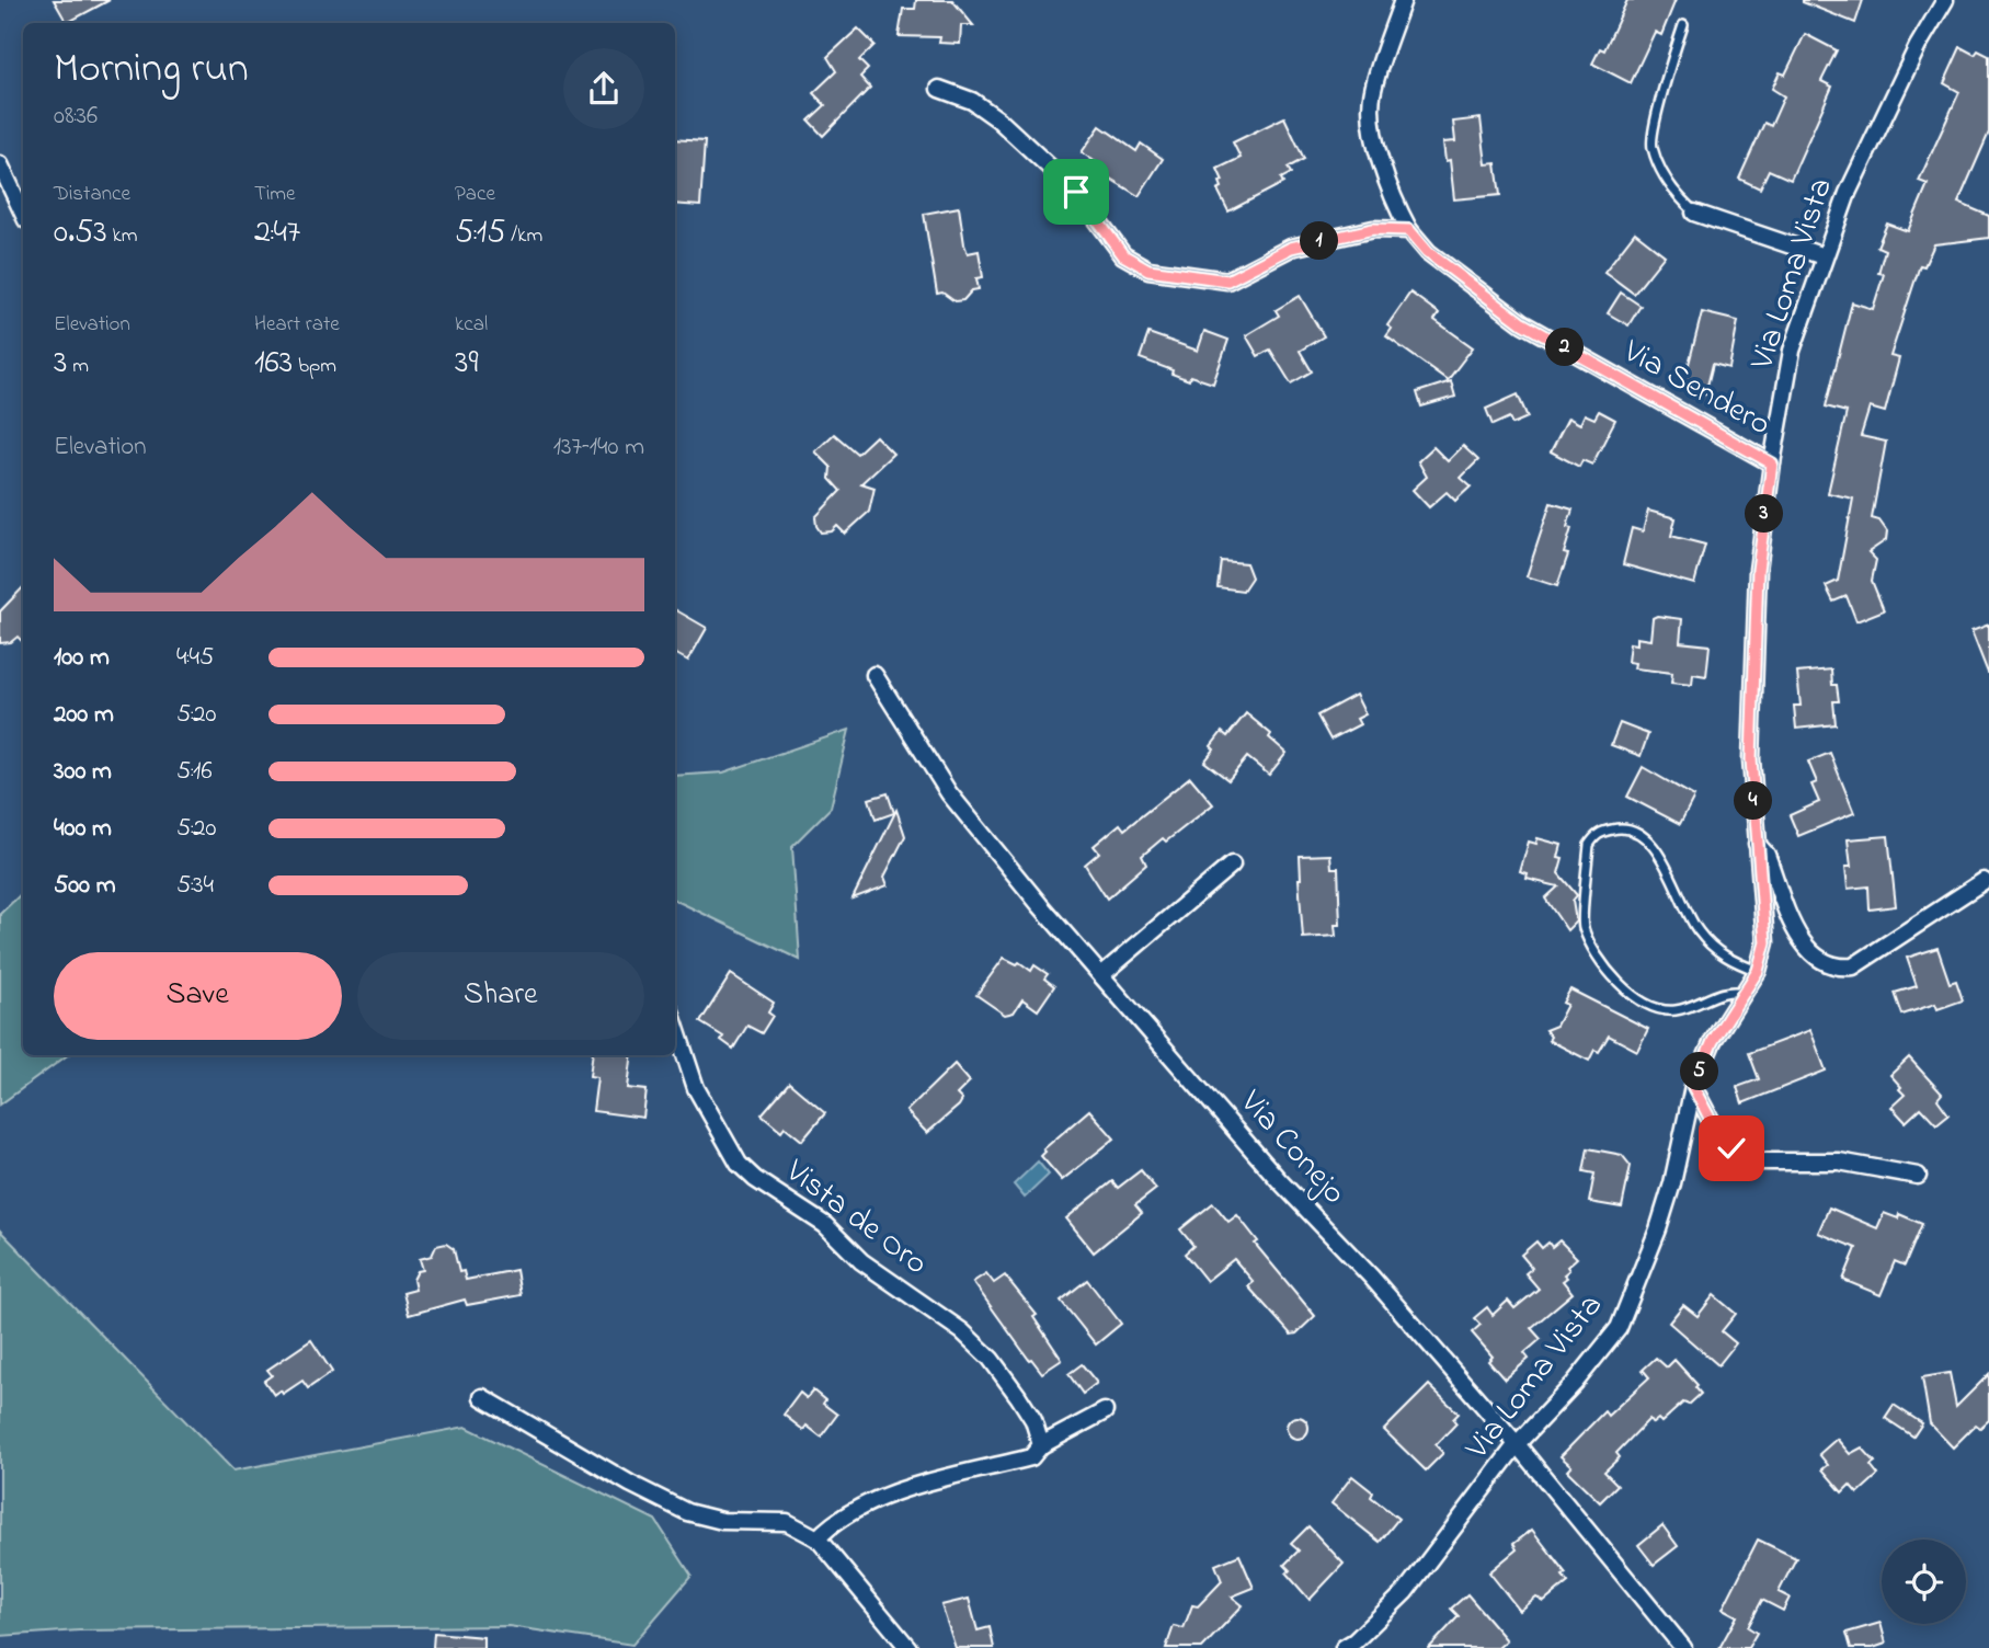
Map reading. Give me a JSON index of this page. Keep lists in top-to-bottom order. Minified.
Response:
{"streets":{"street":["Via Loma Vista","Via Sendero","Via Conejo","Vista de Oro"]},"crossings":[["Via Loma Vista","Via Sendero"],["Via Loma Vista","Via Conejo"]],"page":{"heading":["Morning run","08:36"],"stats":[["Distance","0.53 km"],["Time","2:47"],["Pace","5:15 /km"],["Elevation","3 m"],["Heart rate","163 bpm"],["kcal","39"]],"pins":["1","2","3","4","5"],"chart":["Elevation","137–140 m"],"list":[{"name":"100 m","note":"4:45"},{"name":"200 m","note":"5:20"},{"name":"300 m","note":"5:16"},{"name":"400 m","note":"5:20"},{"name":"500 m","note":"5:34"}],"buttons":["Save","Share"]}}
